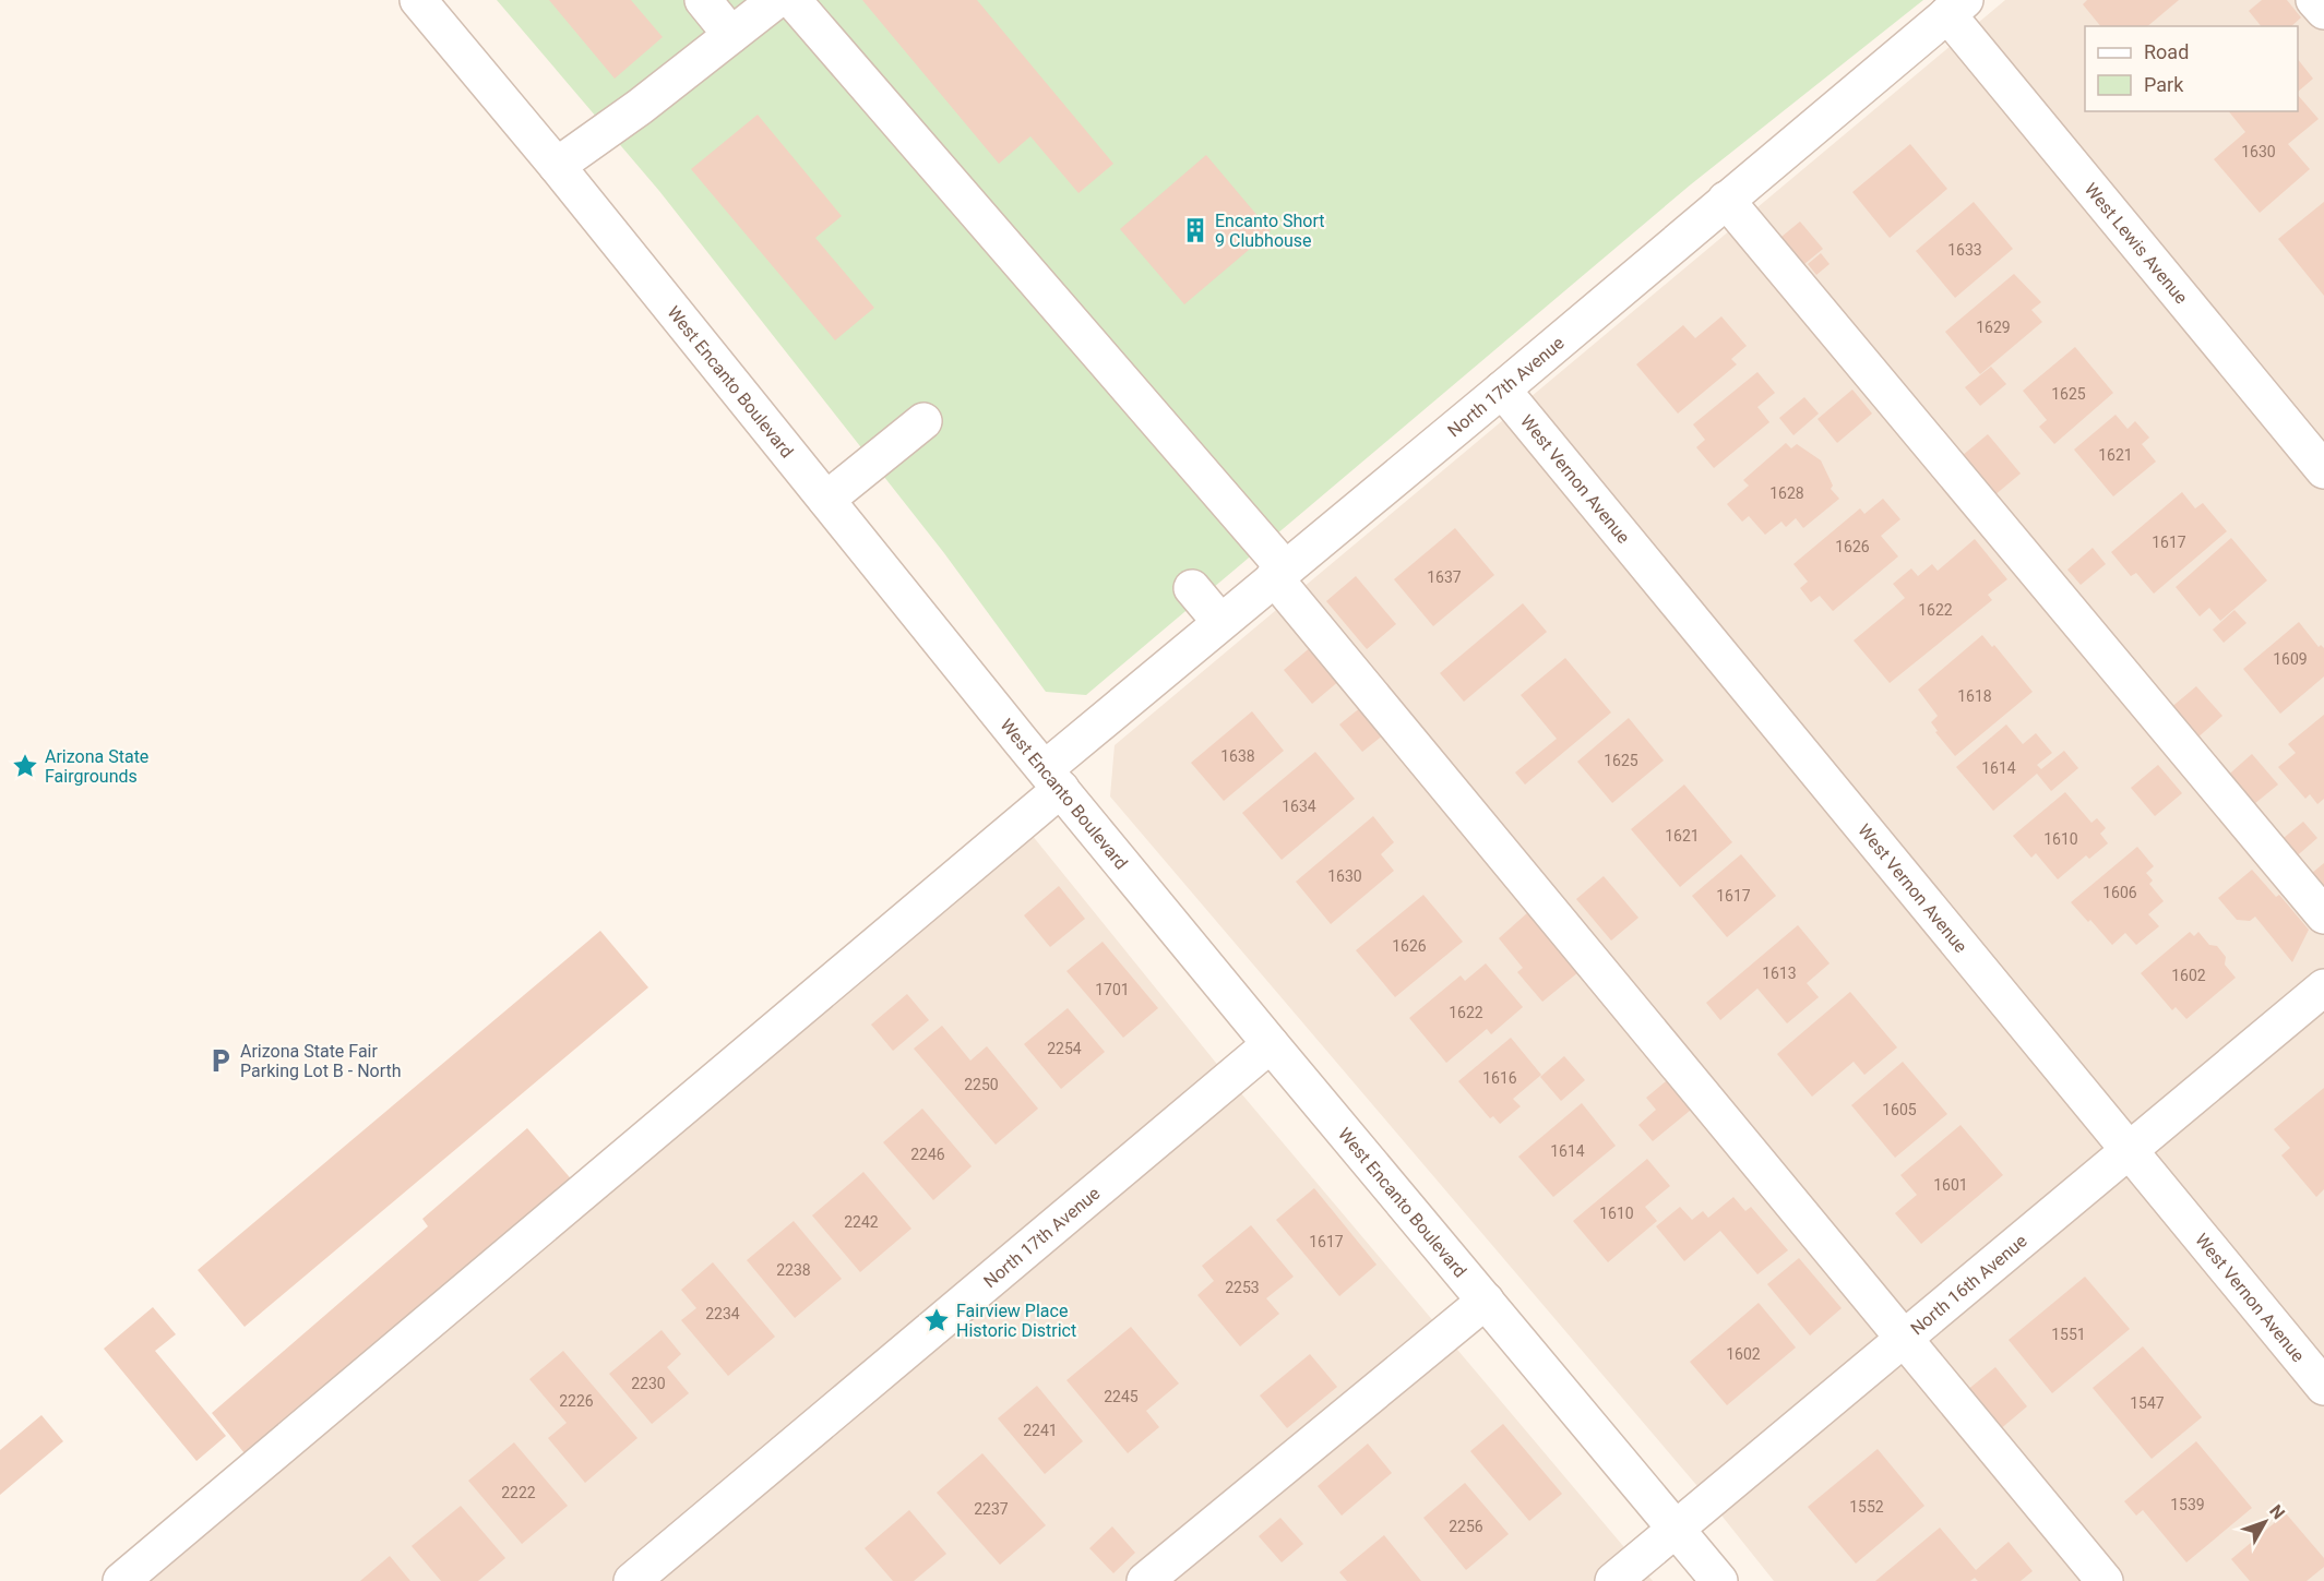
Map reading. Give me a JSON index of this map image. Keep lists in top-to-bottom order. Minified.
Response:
{"streets":{"street":["West Lewis Avenue","West Encanto Boulevard","North 17th Avenue","West Vernon Avenue","North 16th Avenue"]},"crossings":[["West Lewis Avenue","North 17th Avenue"],["West Encanto Boulevard","North 17th Avenue"],["West Encanto Boulevard","North 16th Avenue"],["North 17th Avenue","West Vernon Avenue"],["West Vernon Avenue","North 16th Avenue"]],"places":{"building":["Encanto Short 9 Clubhouse"],"place":["Arizona State Fairgrounds","Fairview Place Historic District"],"parking":["Arizona State Fair Parking Lot B - North"]},"house_numbers":["1630","1633","1629","1625","1621","1628","1617","1626","1637","1622","1609","1618","1638","1625","1614","1634","1621","1610","1630","1606","1617","1626","1613","1602","1701","1622","2254","1616","2250","1605","1614","2246","1601","1610","2242","1617","2238","2253","2234","1551","1602","2230","2245","2226","1547","2241","2222","1539","1552","2237","2256"],"legend":["Road","Park"],"north":"top right"}
